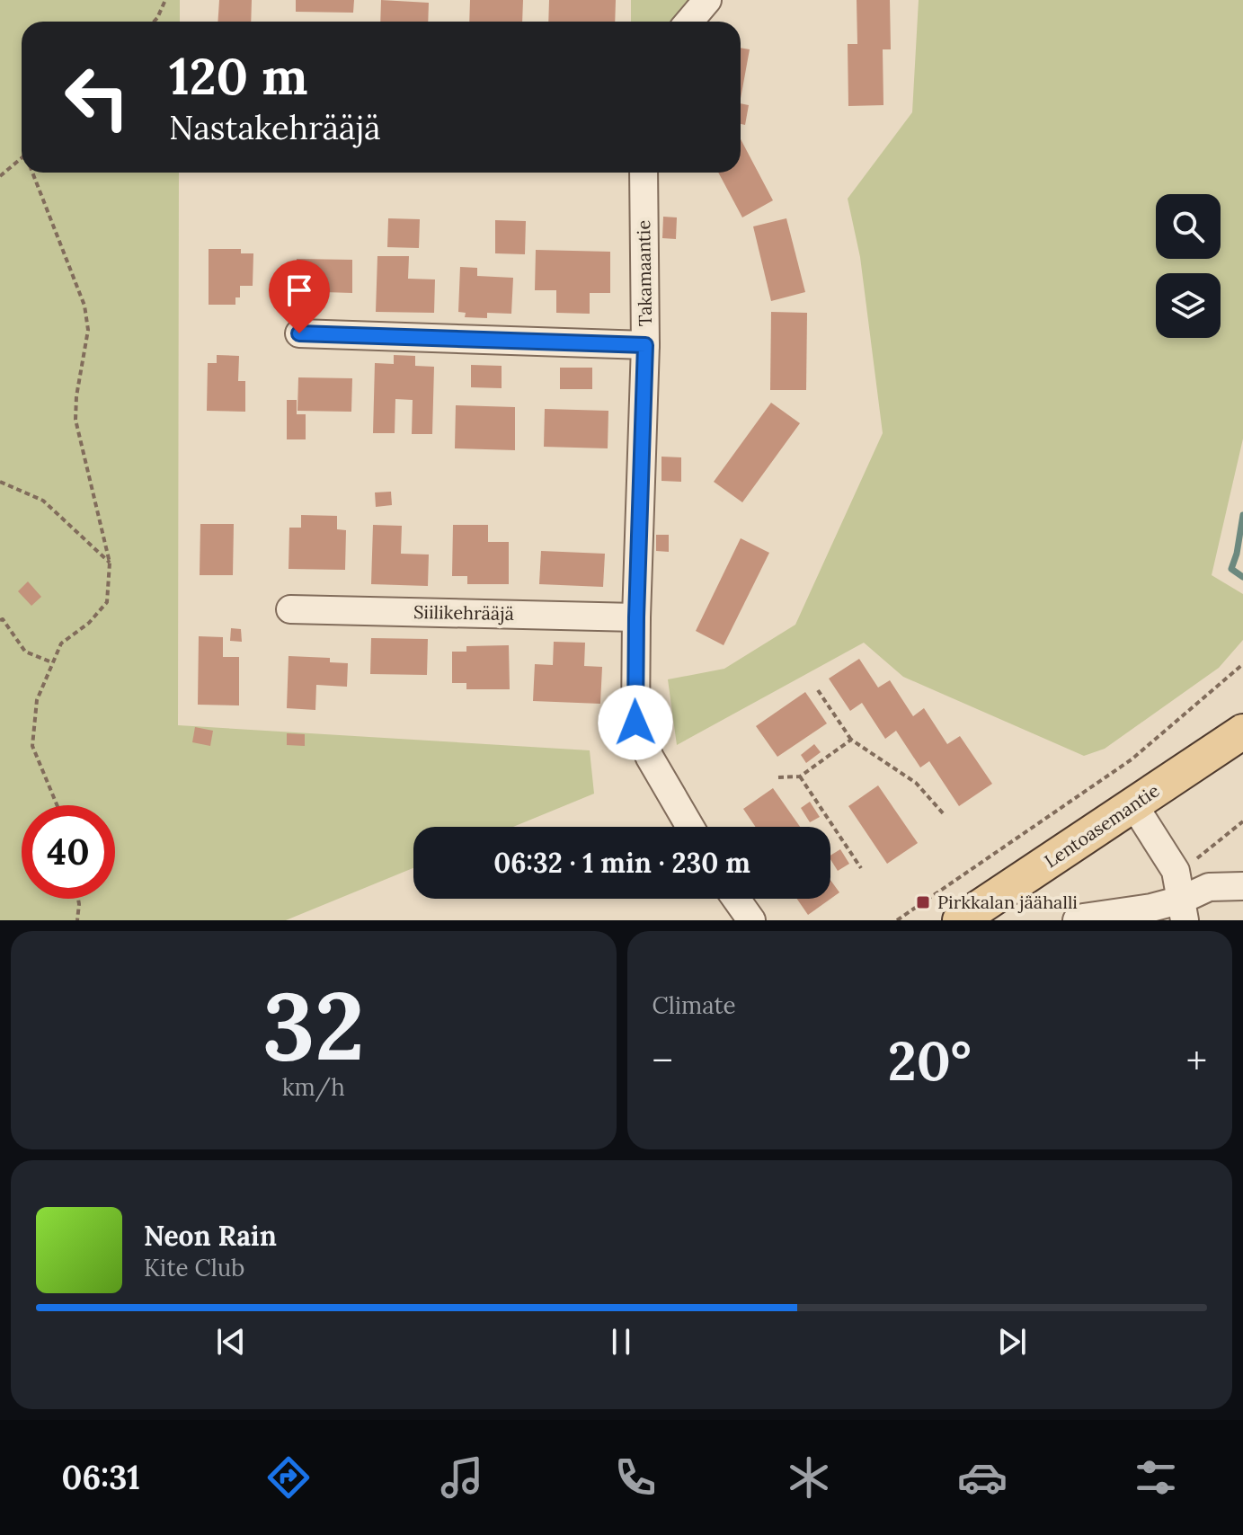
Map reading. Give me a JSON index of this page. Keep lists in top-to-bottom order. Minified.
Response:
{"streets":{"main road":["Lentoasemantie"],"street":["Takamaantie","Siilikehrääjä"]},"crossings":[["Takamaantie","Siilikehrääjä"]],"places":{"transit":["Pirkkalan jäähalli"]},"page":{"turn":["120 m","Nastakehrääjä"],"limit":"40","trip":"06:32 · 1 min · 230 m","tile":[["32","km/h"],"Climate"],"heat":["−","20°","+"],"song":["Neon Rain","Kite Club"],"tabs":"06:31"}}
